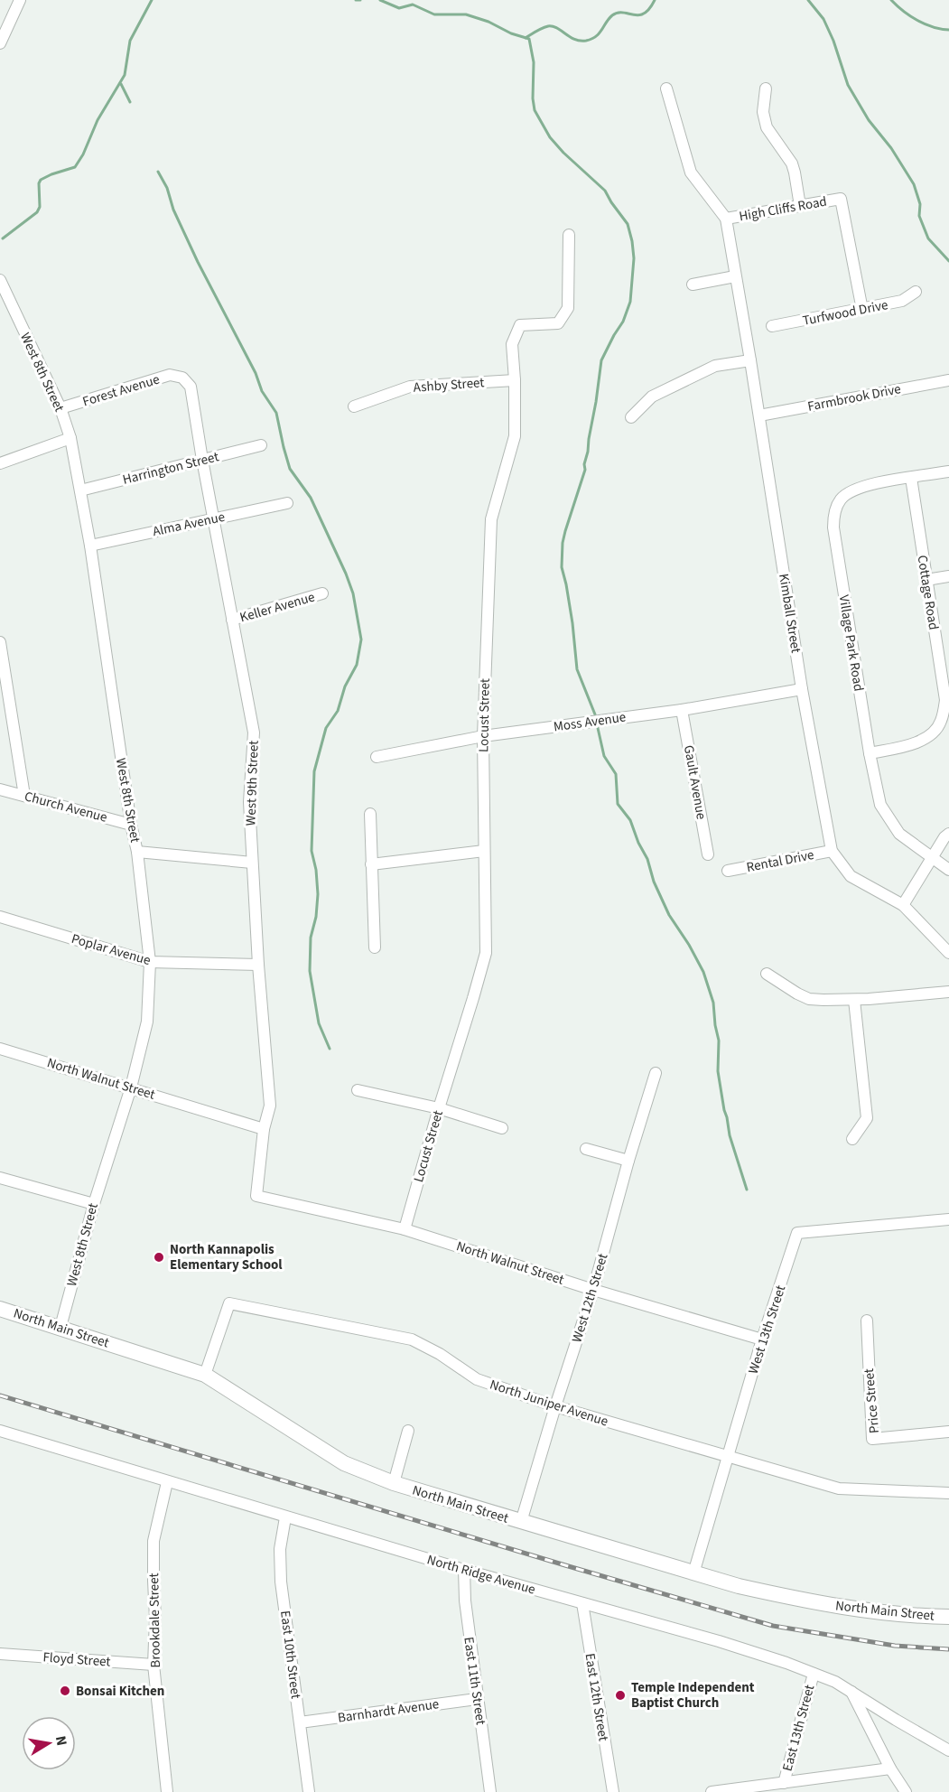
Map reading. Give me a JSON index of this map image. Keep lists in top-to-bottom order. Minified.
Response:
{"streets":{"main road":["North Main Street"],"street":["High Cliffs Road","Turfwood Drive","West 8th Street","Ashby Street","Forest Avenue","Farmbrook Drive","Harrington Street","Alma Avenue","Cottage Road","Keller Avenue","Kimball Street","Village Park Road","Locust Street","Moss Avenue","Gault Avenue","West 9th Street","Church Avenue","Rental Drive","Poplar Avenue","North Walnut Street","West 12th Street","West 13th Street","Price Street","North Juniper Avenue","North Ridge Avenue","Brookdale Street","East 10th Street","Floyd Street","East 11th Street","East 12th Street","Barnhardt Avenue","East 13th Street"]},"crossings":[["High Cliffs Road","Turfwood Drive"],["High Cliffs Road","Kimball Street"],["West 8th Street","Forest Avenue"],["West 8th Street","Harrington Street"],["West 8th Street","Alma Avenue"],["West 8th Street","Church Avenue"],["West 8th Street","Poplar Avenue"],["West 8th Street","North Walnut Street"],["West 8th Street","North Main Street"],["Ashby Street","Locust Street"],["Forest Avenue","West 9th Street"],["Farmbrook Drive","Kimball Street"],["Harrington Street","West 9th Street"],["Alma Avenue","West 9th Street"],["Cottage Road","Village Park Road"],["Keller Avenue","West 9th Street"],["Kimball Street","Moss Avenue"],["Kimball Street","Rental Drive"],["Locust Street","Moss Avenue"],["Locust Street","North Walnut Street"],["Moss Avenue","Gault Avenue"],["West 9th Street","Poplar Avenue"],["West 9th Street","North Walnut Street"],["North Walnut Street","West 12th Street"],["North Walnut Street","West 13th Street"],["West 12th Street","North Main Street"],["West 12th Street","North Juniper Avenue"],["North Main Street","West 13th Street"],["North Main Street","North Juniper Avenue"],["West 13th Street","North Juniper Avenue"],["North Ridge Avenue","Brookdale Street"],["North Ridge Avenue","East 10th Street"],["North Ridge Avenue","East 11th Street"],["North Ridge Avenue","East 12th Street"],["North Ridge Avenue","East 13th Street"],["Brookdale Street","Floyd Street"],["East 10th Street","Barnhardt Avenue"],["East 11th Street","Barnhardt Avenue"]],"places":["North Kannapolis Elementary School","Bonsai Kitchen","Temple Independent Baptist Church"],"north":"right"}
